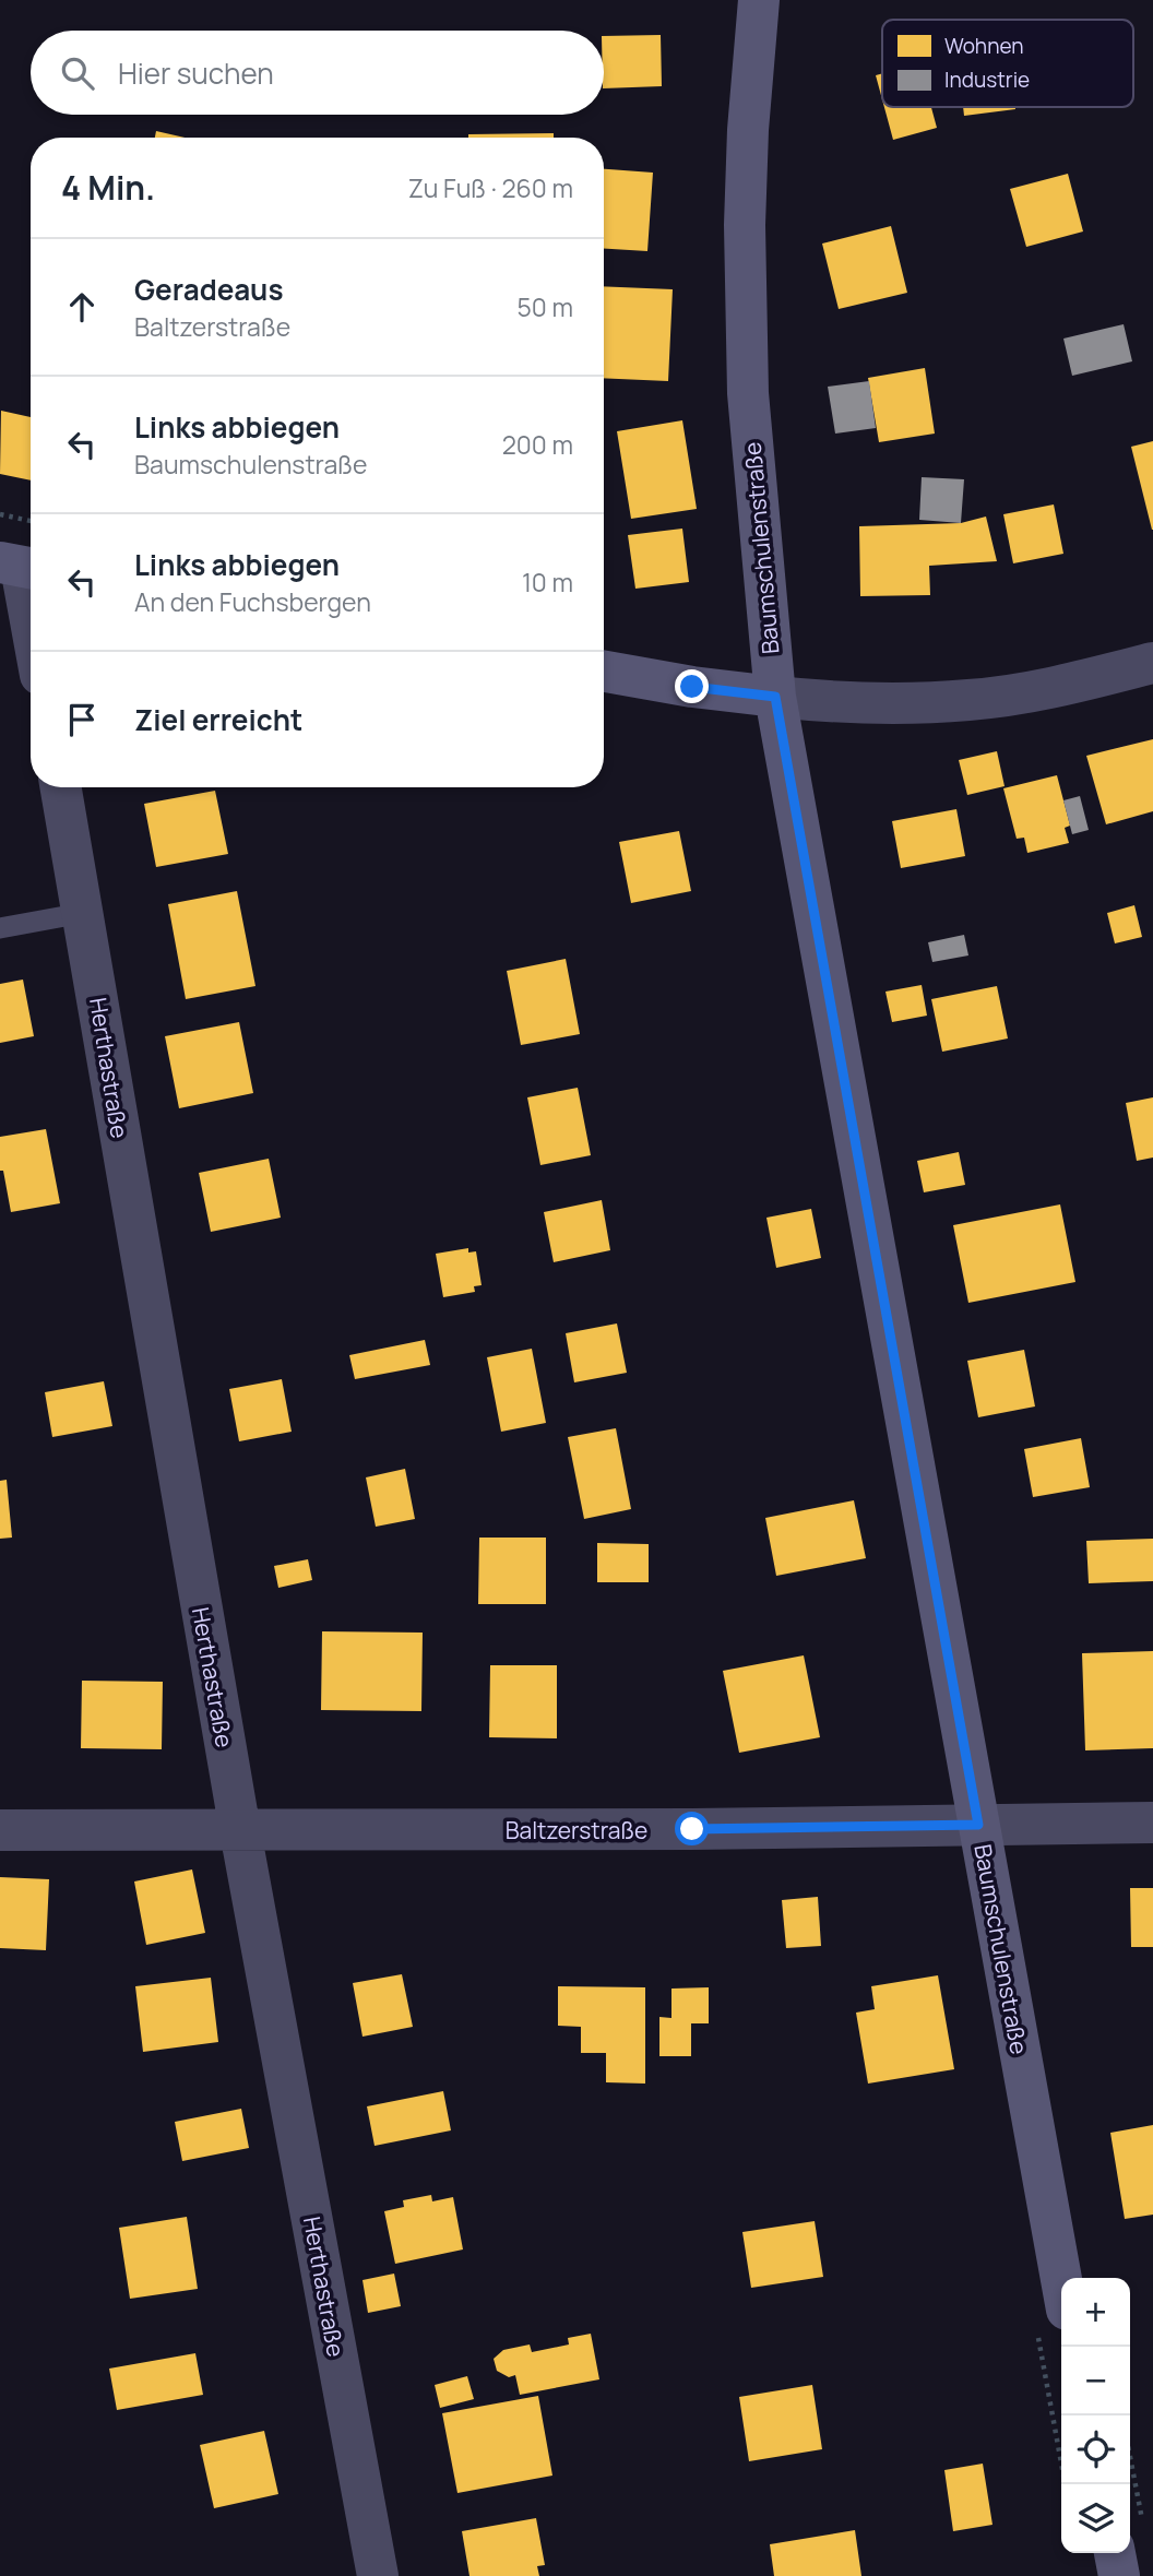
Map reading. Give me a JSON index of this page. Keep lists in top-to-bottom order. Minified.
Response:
{"streets":{"street":["Baumschulenstraße","Herthastraße","Baltzerstraße"]},"crossings":[["Baumschulenstraße","Baltzerstraße"],["Herthastraße","Baltzerstraße"]],"legend":["Wohnen","Industrie"],"page":{"search":"Hier suchen","heading":["4 Min.","Zu Fuß · 260 m"],"list":[["Geradeaus","Baltzerstraße","50 m"],["Links abbiegen","Baumschulenstraße","200 m"],["Links abbiegen","An den Fuchsbergen","10 m"],"Ziel erreicht"],"map_buttons":["+","−"]}}
